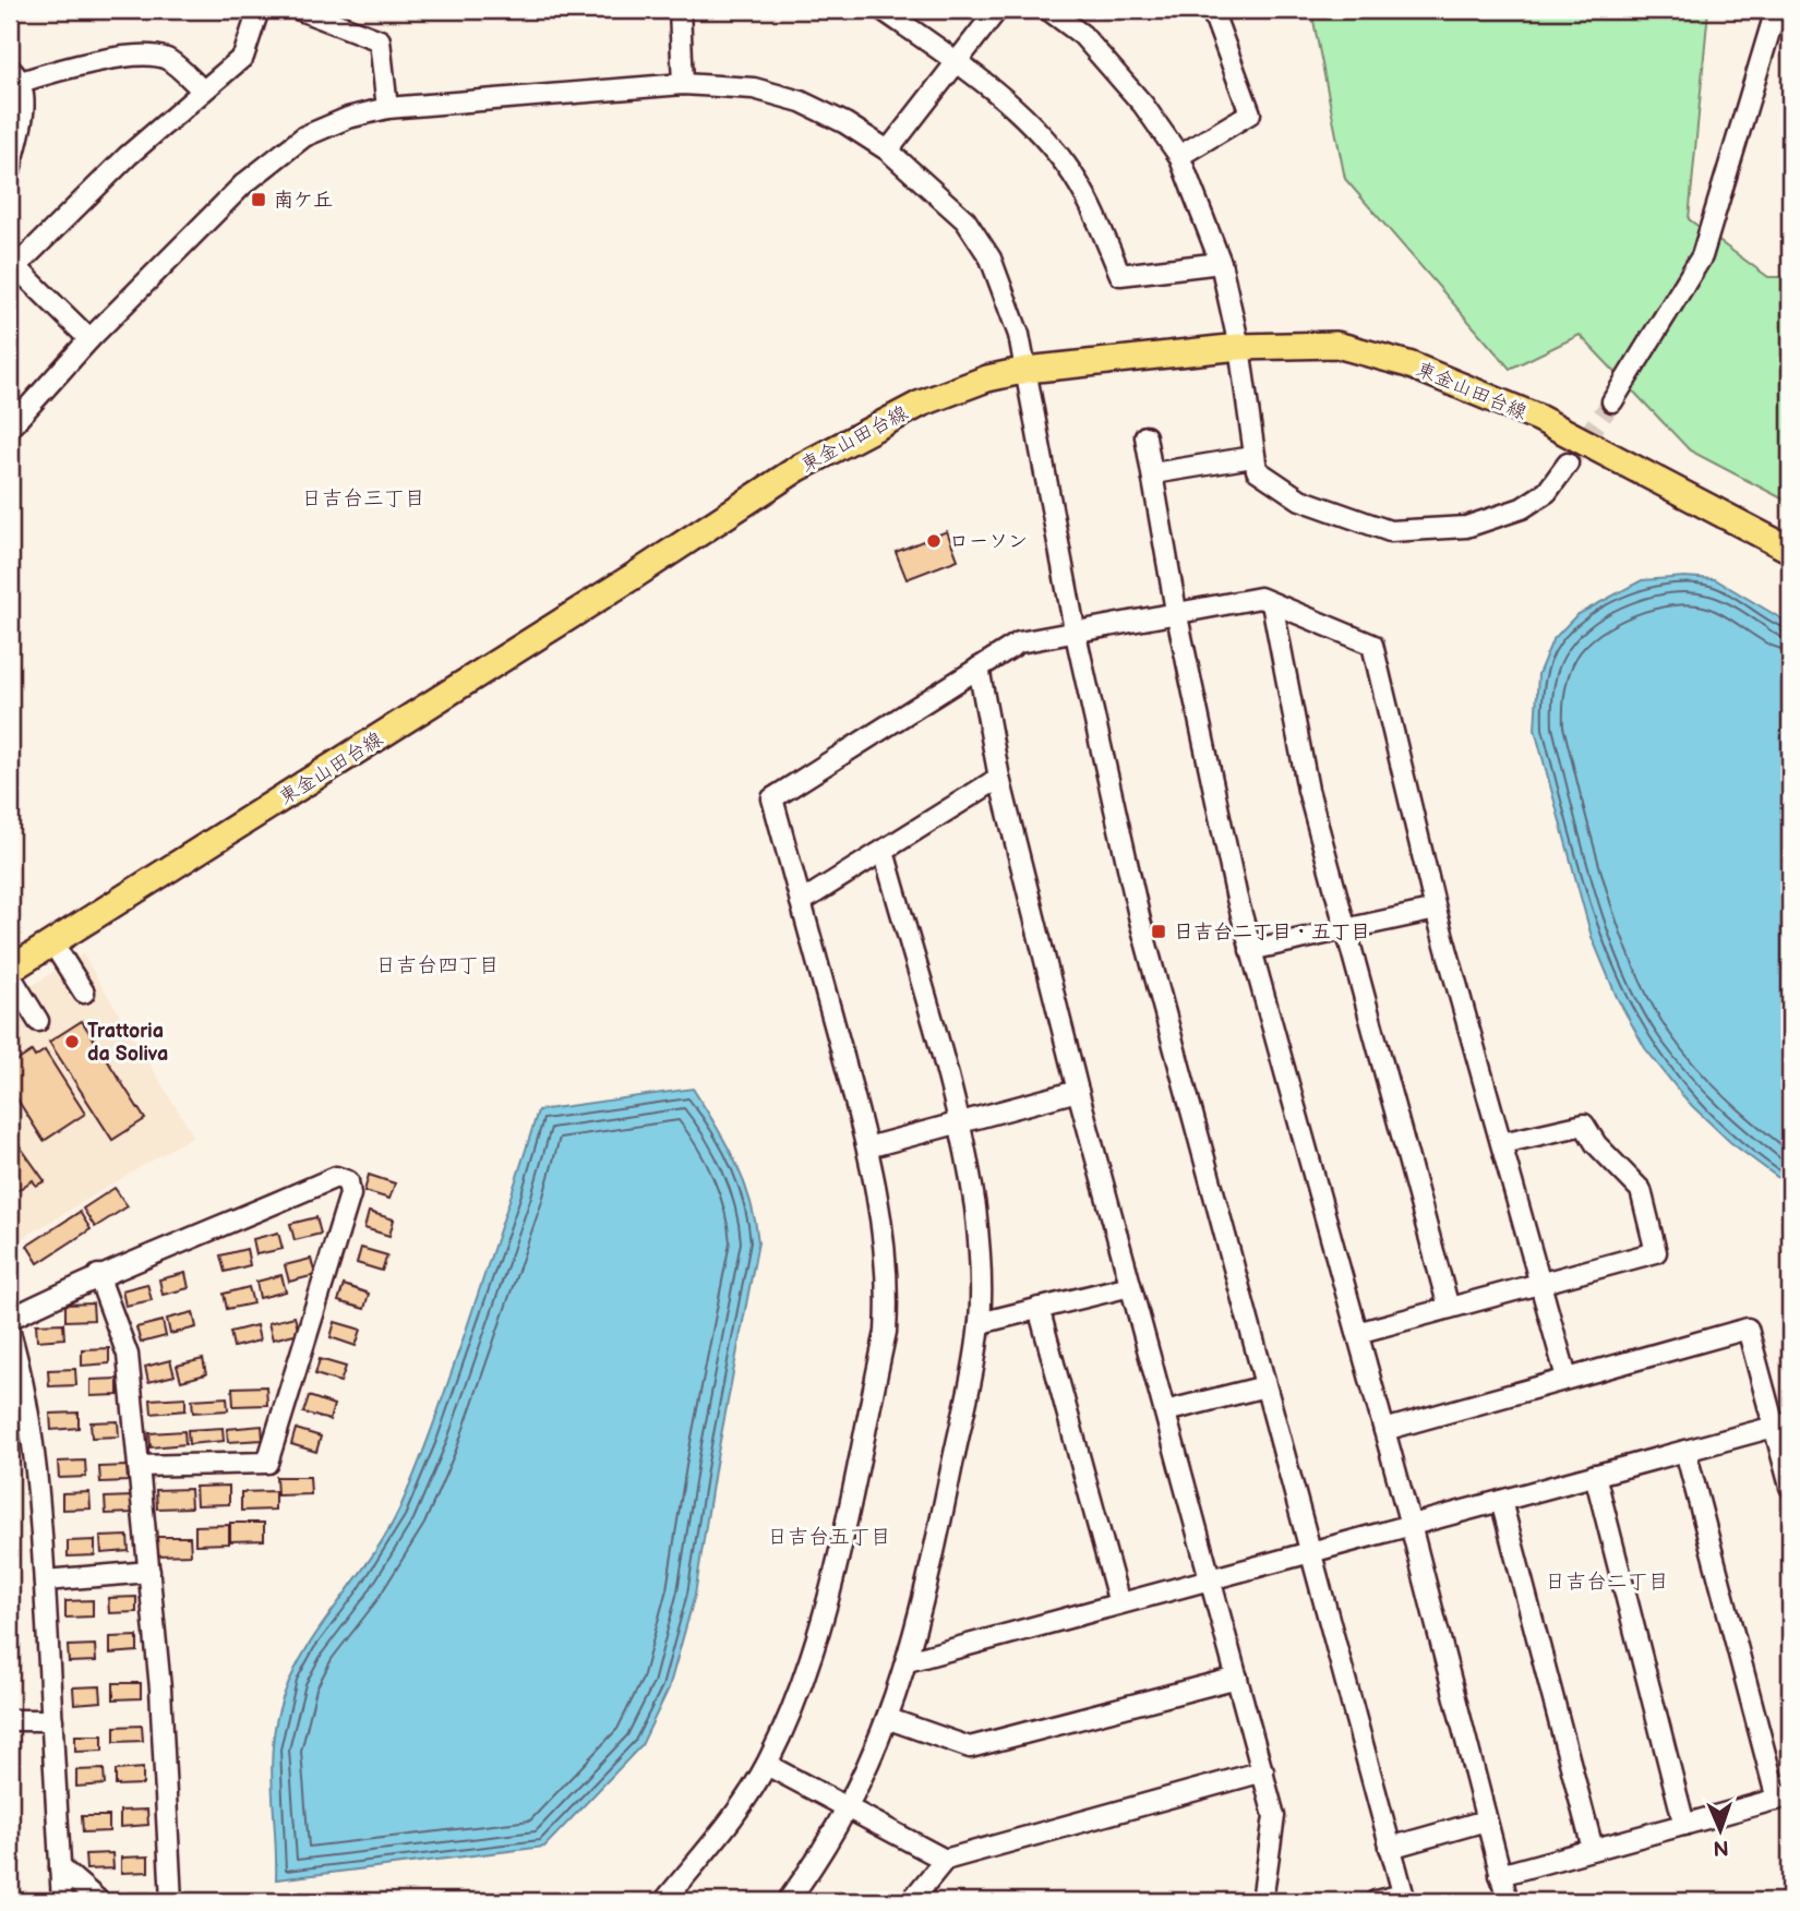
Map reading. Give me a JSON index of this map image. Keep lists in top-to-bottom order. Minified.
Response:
{"streets":{"main road":["東金山田台線"]},"districts":["日吉台三丁目","日吉台四丁目","日吉台五丁目","日吉台二丁目"],"places":{"transit":["南ケ丘","日吉台二丁目・五丁目"],"other":["ローソン","Trattoria da Soliva"]},"north":"bottom"}
